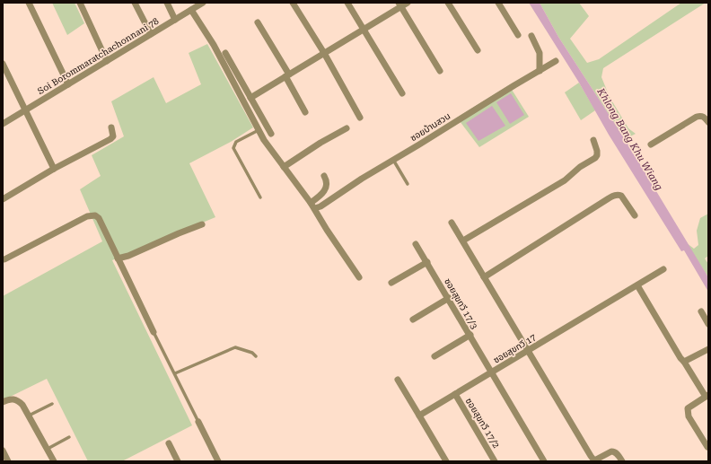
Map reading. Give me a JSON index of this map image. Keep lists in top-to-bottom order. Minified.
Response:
{"streets":{"street":["Soi Borommaratchachonnani 78","ซอยบ้านสวน","ซอยสุขทวี 17/3","ซอยสุขทวี 17","ซอยสุขทวี 17/2"]},"crossings":[["ซอยสุขทวี 17/3","ซอยสุขทวี 17"],["ซอยสุขทวี 17","ซอยสุขทวี 17/2"]],"water":["Khlong Bang Khu Wiang"]}
